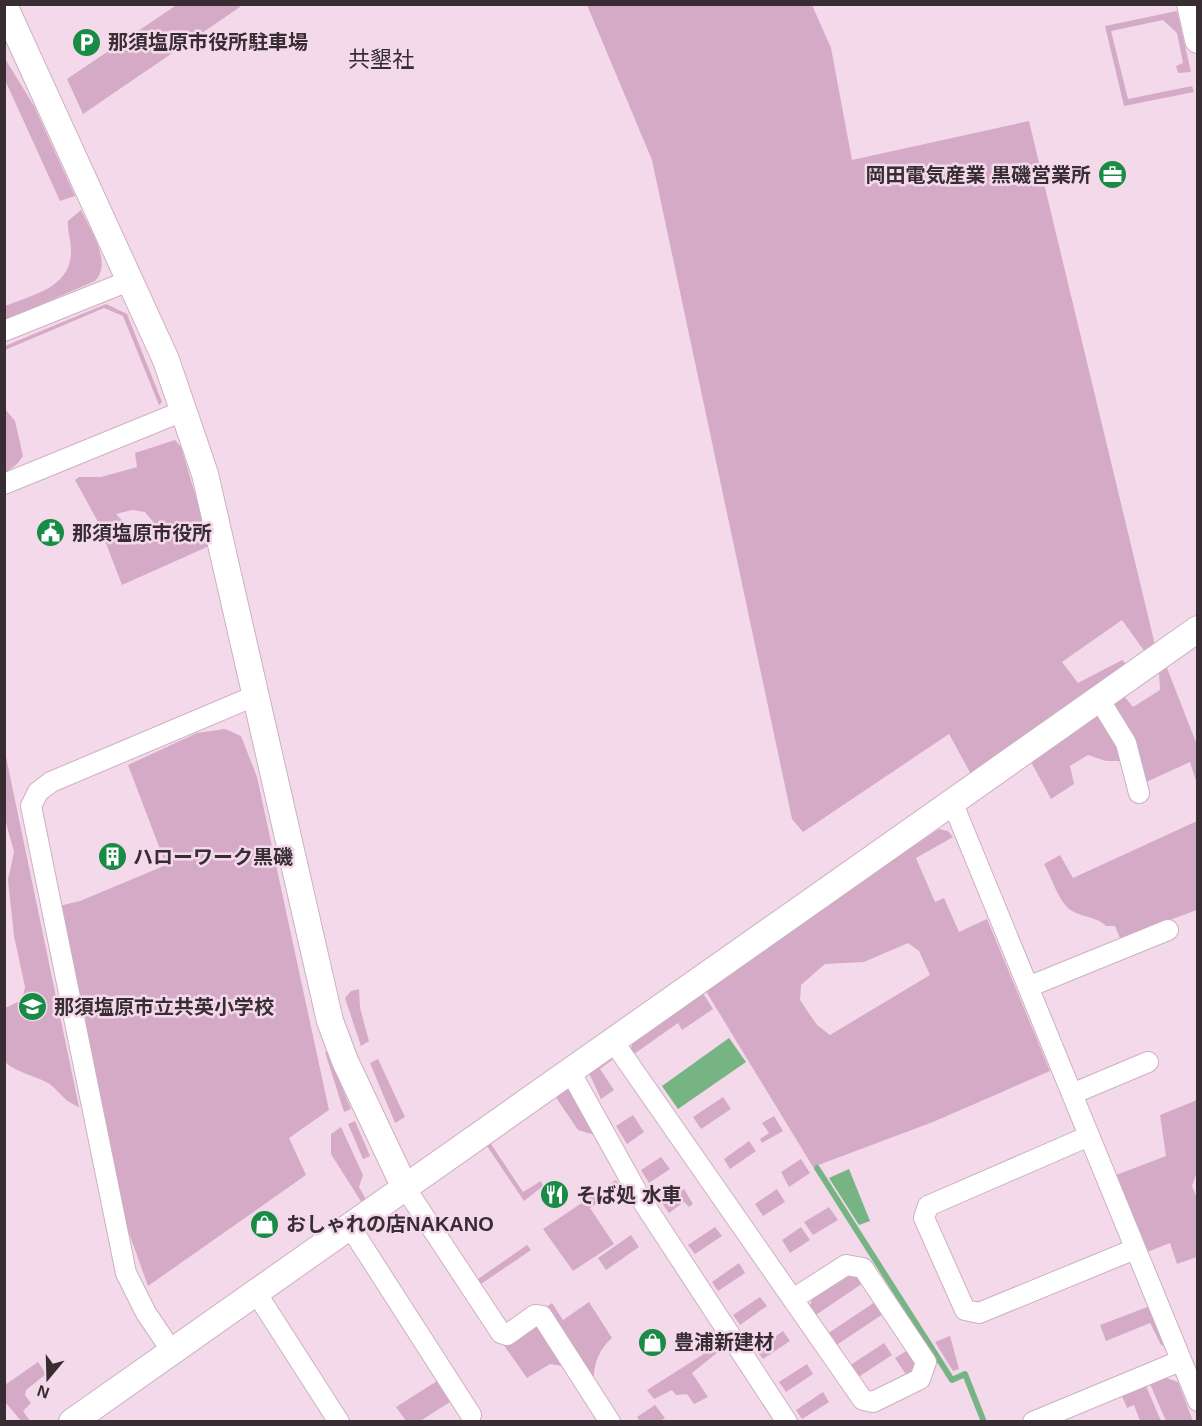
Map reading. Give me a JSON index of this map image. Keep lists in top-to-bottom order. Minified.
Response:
{"districts":["共墾社"],"places":{"parking":["那須塩原市役所駐車場"],"office":["岡田電気産業 黒磯営業所"],"public building":["那須塩原市役所"],"building":["ハローワーク黒磯"],"school or university":["那須塩原市立共英小学校"],"restaurant":["そば処 水車"],"shop":["おしゃれの店NAKANO","豊浦新建材"]},"north":"bottom"}
